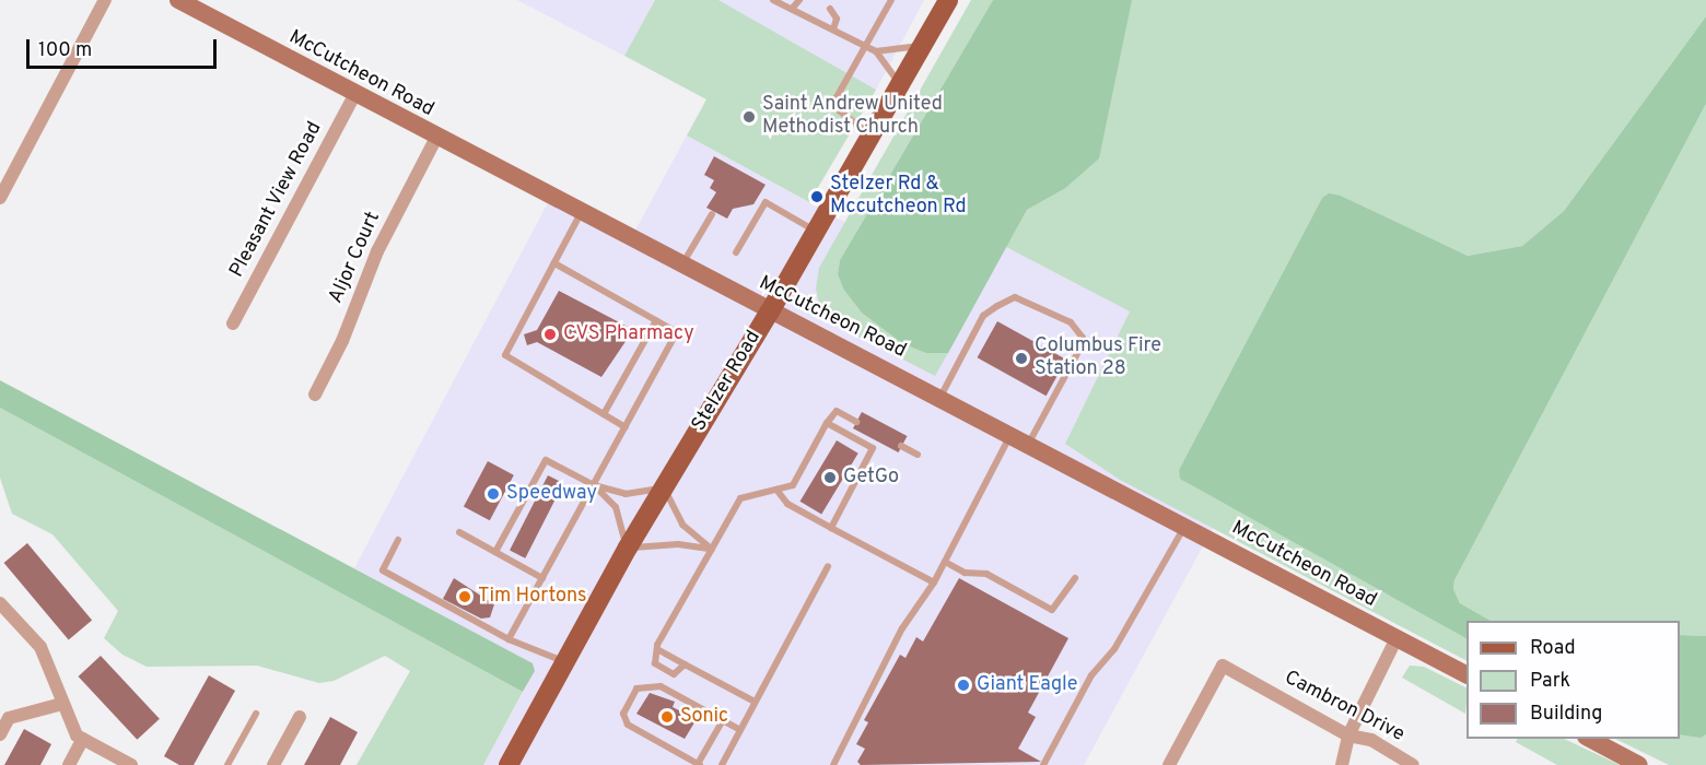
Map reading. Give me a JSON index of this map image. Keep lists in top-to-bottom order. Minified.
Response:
{"streets":{"main road":["McCutcheon Road","Stelzer Road"],"street":["Pleasant View Road","Aljor Court","Cambron Drive"]},"crossings":[["McCutcheon Road","Pleasant View Road"],["McCutcheon Road","Aljor Court"],["McCutcheon Road","Stelzer Road"]],"places":["Saint Andrew United Methodist Church","Stelzer Rd & Mccutcheon Rd","CVS Pharmacy","Columbus Fire Station 28","GetGo","Speedway","Tim Hortons","Giant Eagle","Sonic"],"legend":["Road","Park","Building"],"scale_bar":"100 m"}
